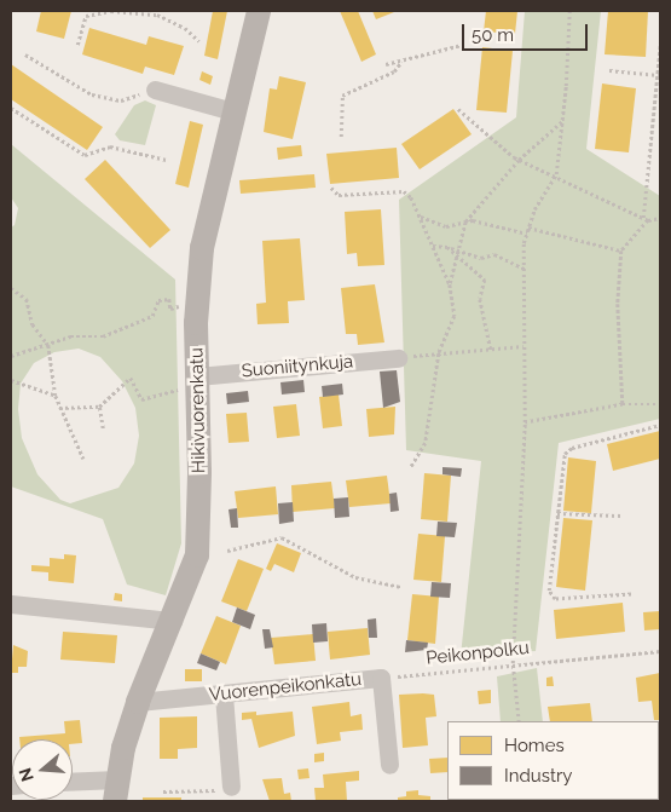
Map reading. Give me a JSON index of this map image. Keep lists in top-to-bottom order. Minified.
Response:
{"streets":{"street":["Suoniitynkuja","Hikivuorenkatu","Vuorenpeikonkatu"],"path":["Peikonpolku"]},"crossings":[["Suoniitynkuja","Hikivuorenkatu"],["Hikivuorenkatu","Vuorenpeikonkatu"],["Peikonpolku","Vuorenpeikonkatu"]],"legend":["Homes","Industry"],"scale_bar":"50 m","north":"left"}
